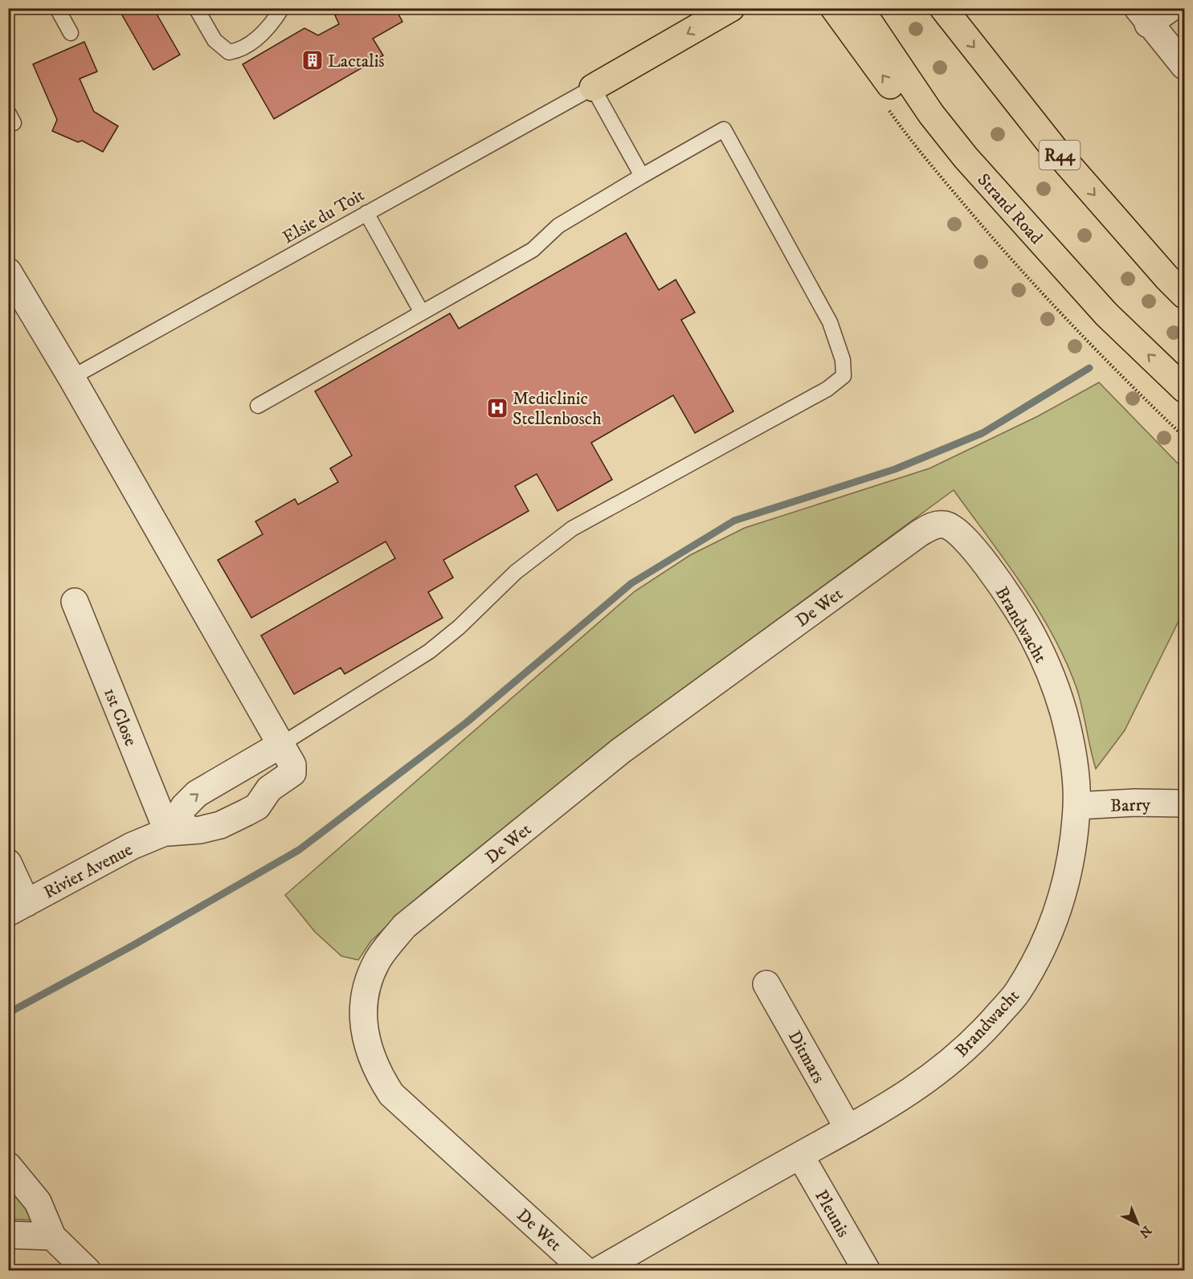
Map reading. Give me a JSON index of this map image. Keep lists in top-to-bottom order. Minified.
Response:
{"streets":{"main road":["R44","Strand Road"],"street":["De Wet","Brandwacht","1st Close","Barry","Rivier Avenue","Ditmars","Pleunis"],"lane":["Elsie du Toit"]},"crossings":[["De Wet","Brandwacht"],["Brandwacht","Barry"],["Brandwacht","Ditmars"],["Brandwacht","Pleunis"],["1st Close","Rivier Avenue"]],"places":{"building":["Lactalis"],"hospital":["Mediclinic Stellenbosch"]},"north":"bottom right"}
